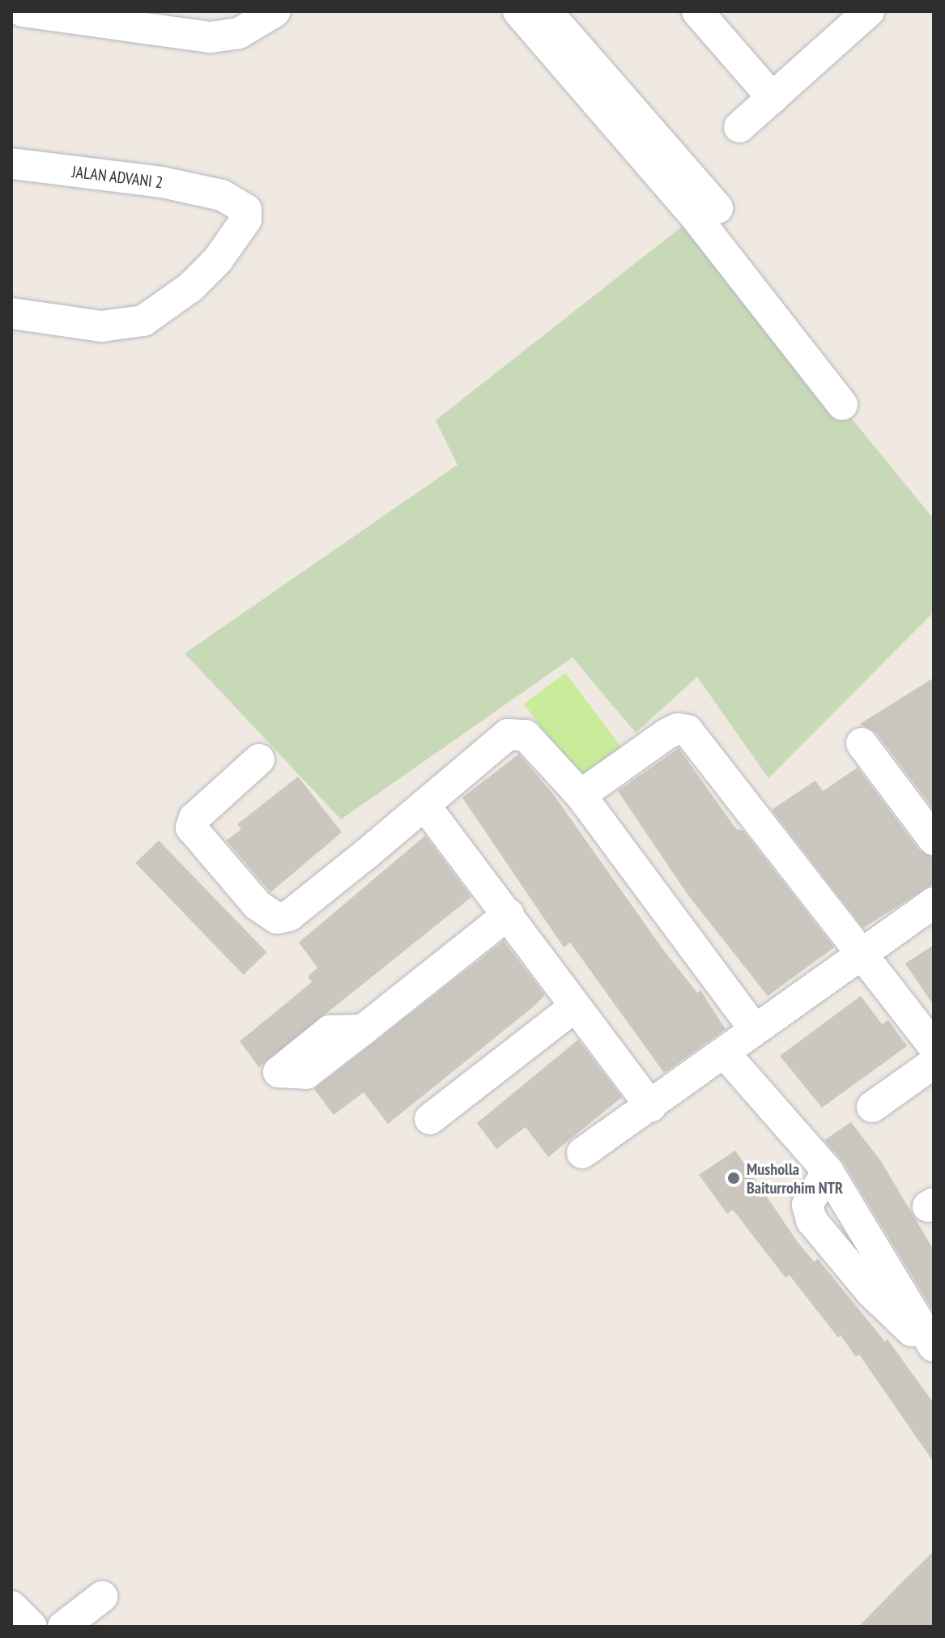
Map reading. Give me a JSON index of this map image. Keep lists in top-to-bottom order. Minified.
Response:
{"streets":{"street":["JALAN ADVANI 2"]},"places":["Musholla Baiturrohim NTR"]}
